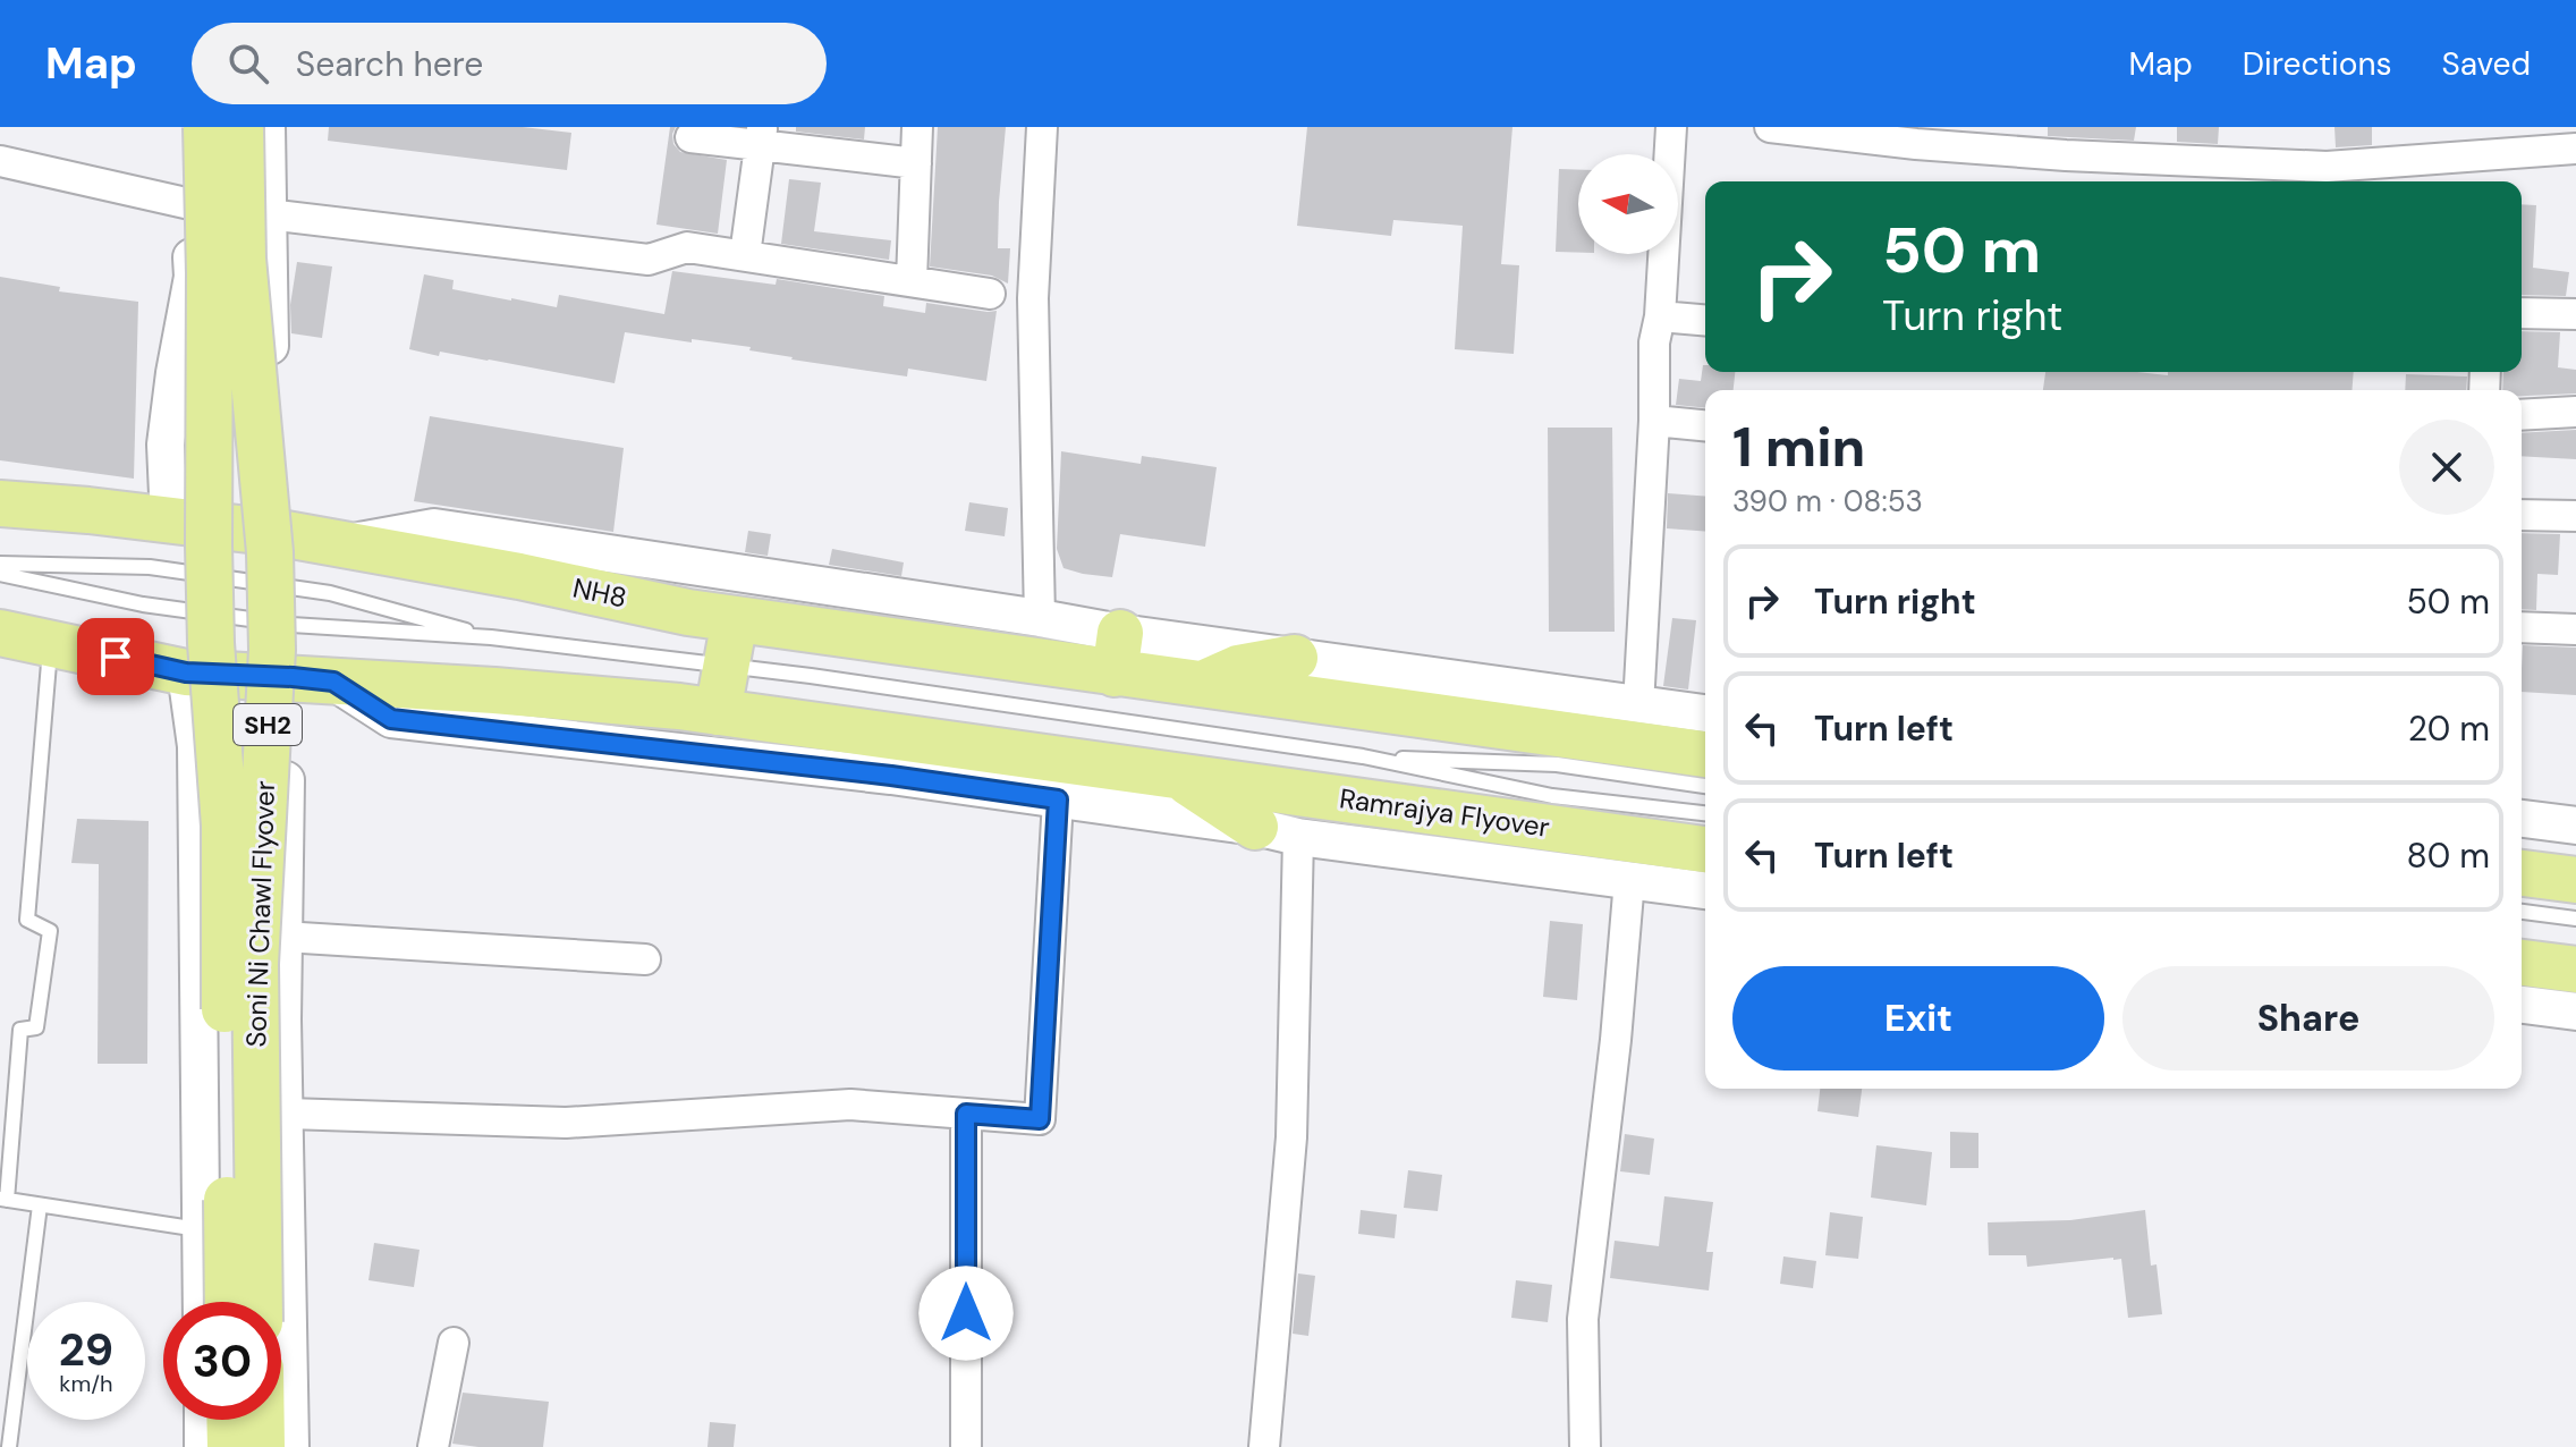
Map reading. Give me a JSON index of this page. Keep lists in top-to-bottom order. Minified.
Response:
{"streets":{"main road":["NH8","SH2","Ramrajya Flyover","Soni Ni Chawl Flyover"]},"north":"left","page":{"header":"Map","search":"Search here","nav":["Map","Directions","Saved"],"turn":["50 m","Turn right"],"heading":["1 min","390 m · 08:53"],"list":[{"name":"Turn right","value":"50 m"},{"name":"Turn left","value":"20 m"},{"name":"Turn left","value":"80 m"}],"buttons":["Exit","Share"],"speed":"29 km/h","limit":"30"}}
